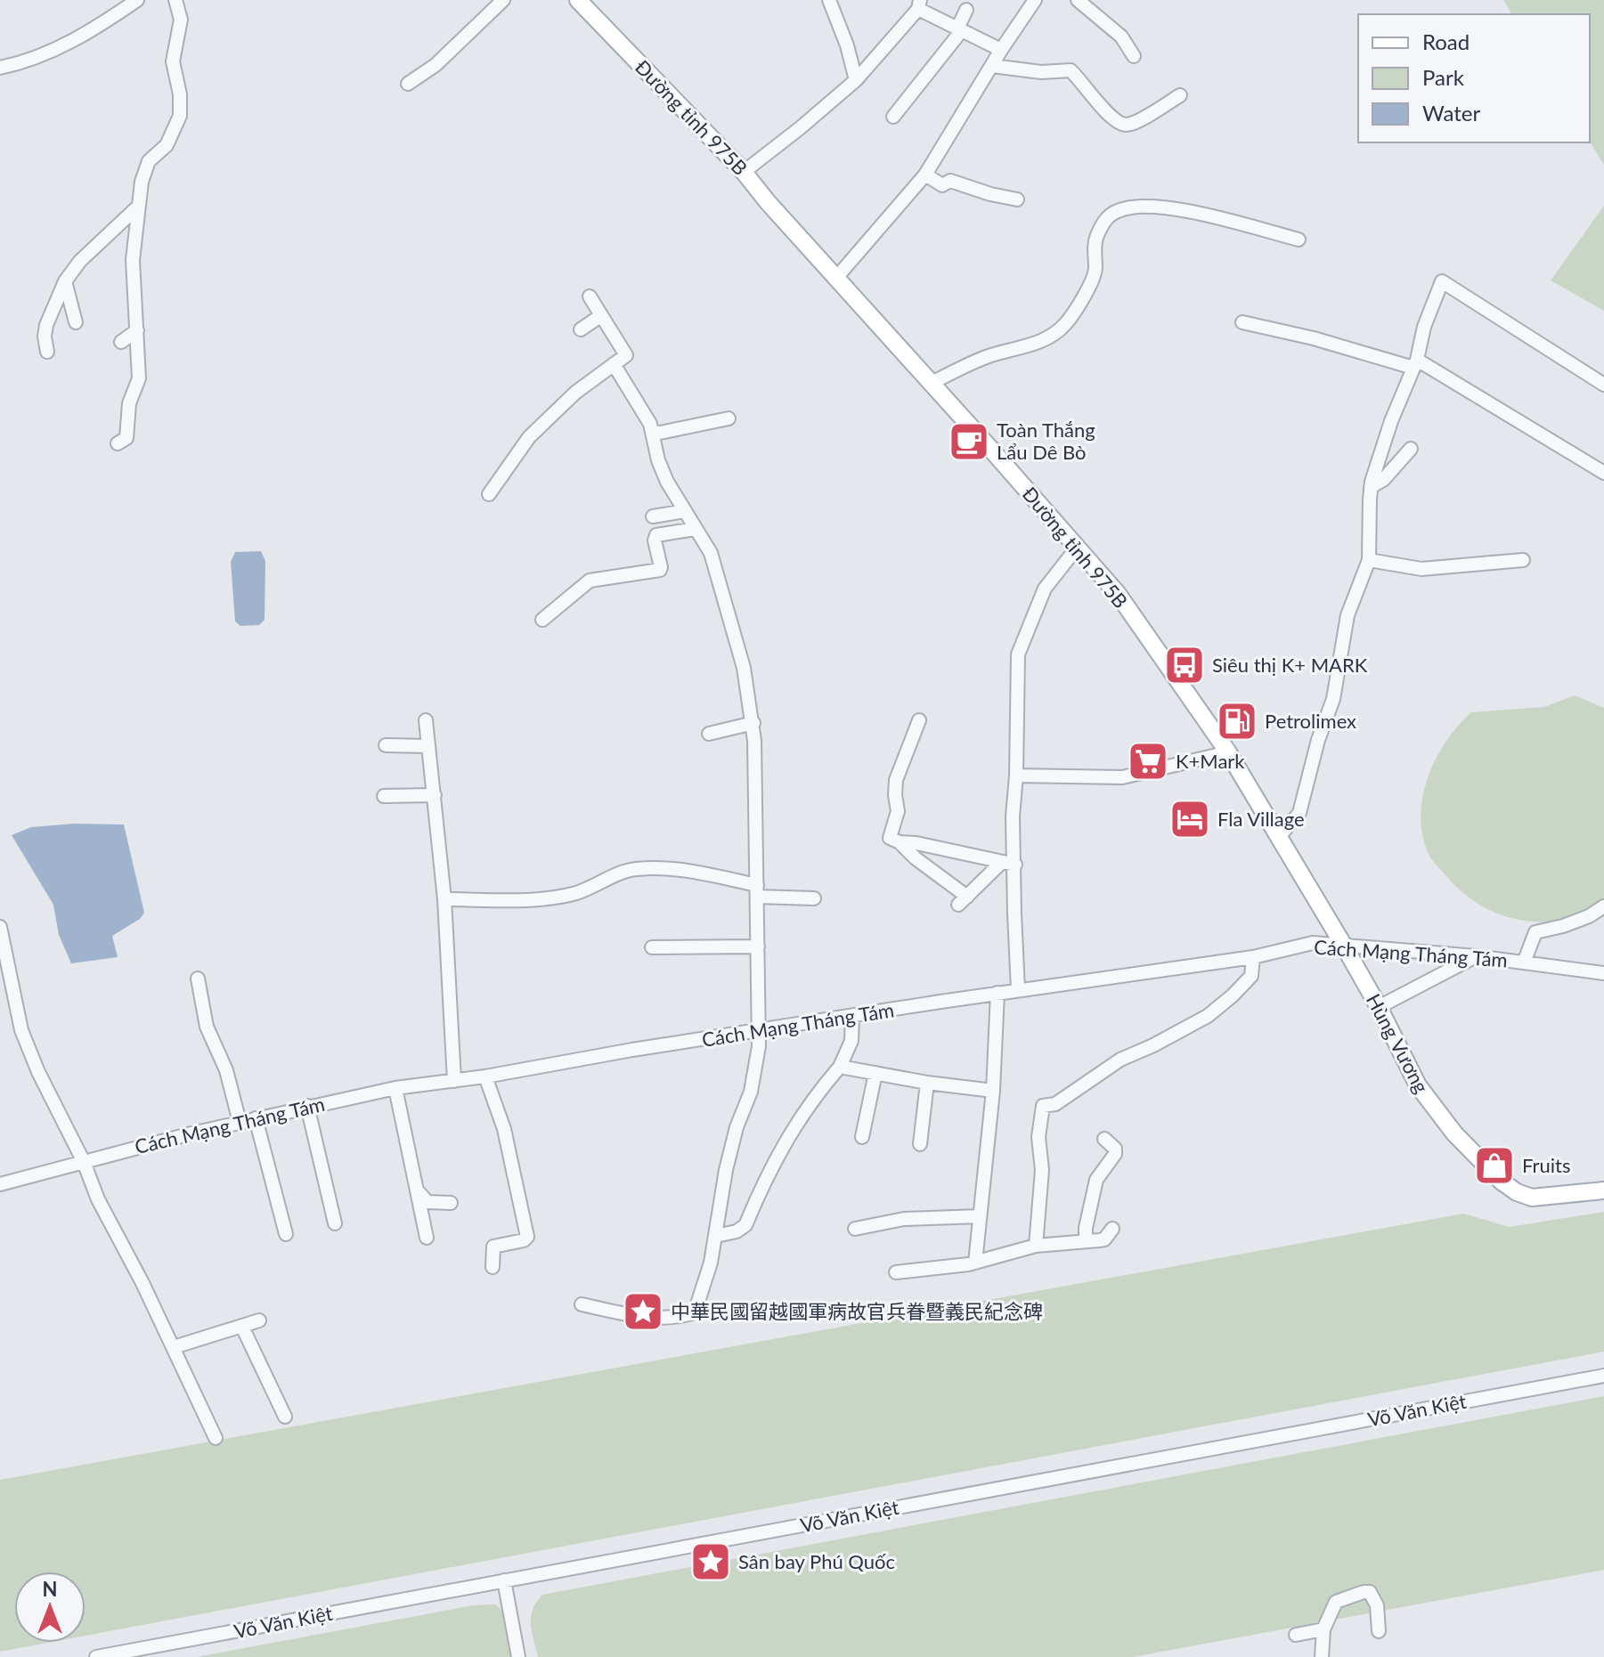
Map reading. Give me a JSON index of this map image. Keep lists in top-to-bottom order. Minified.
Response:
{"streets":{"main road":["Đường tỉnh 975B","Hùng Vương"],"street":["Cách Mạng Tháng Tám","Võ Văn Kiệt"]},"crossings":[["Đường tỉnh 975B","Cách Mạng Tháng Tám"],["Đường tỉnh 975B","Hùng Vương"],["Cách Mạng Tháng Tám","Hùng Vương"]],"places":{"cafe":["Toàn Thắng Lẩu Dê Bò"],"bus stop":["Siêu thị K+ MARK"],"fuel station":["Petrolimex"],"supermarket":["K+Mark"],"hotel":["Fla Village"],"shop":["Fruits"],"place":["中華民國留越國軍病故官兵眷暨義民紀念碑","Sân bay Phú Quốc"]},"legend":["Road","Park","Water"],"north":"top"}
